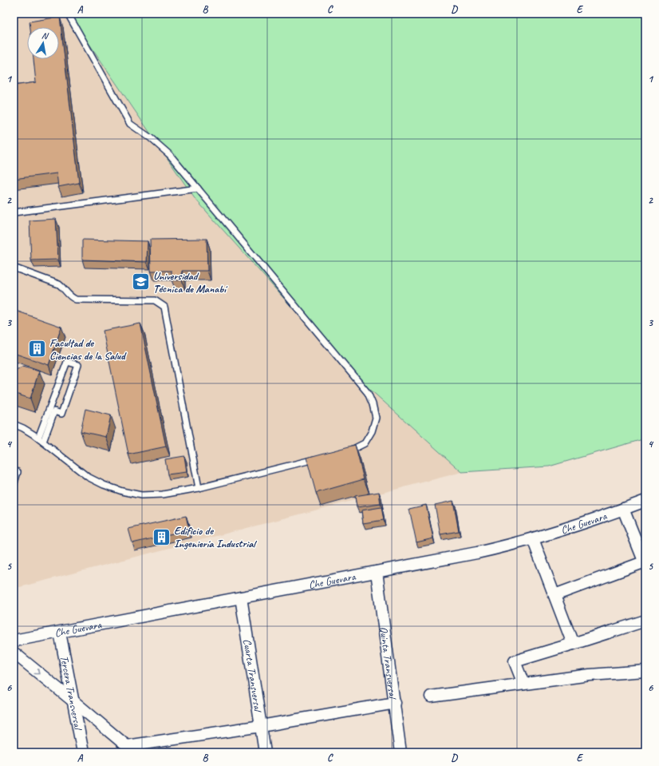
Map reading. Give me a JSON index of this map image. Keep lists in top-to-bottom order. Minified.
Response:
{"streets":{"street":["Che Guevara","Quinta Transversal","Cuarta Transversal","Tercera Transversal"]},"crossings":[["Che Guevara","Quinta Transversal"],["Che Guevara","Cuarta Transversal"],["Che Guevara","Tercera Transversal"]],"places":{"school or university":["Universidad Técnica de Manabí"],"building":["Facultad de Ciencias de la Salud","Edificio de Ingeniería Industrial"]},"north":"top","grid":{"columns":["A","B","C","D","E"],"rows":["1","2","3","4","5","6"]}}
